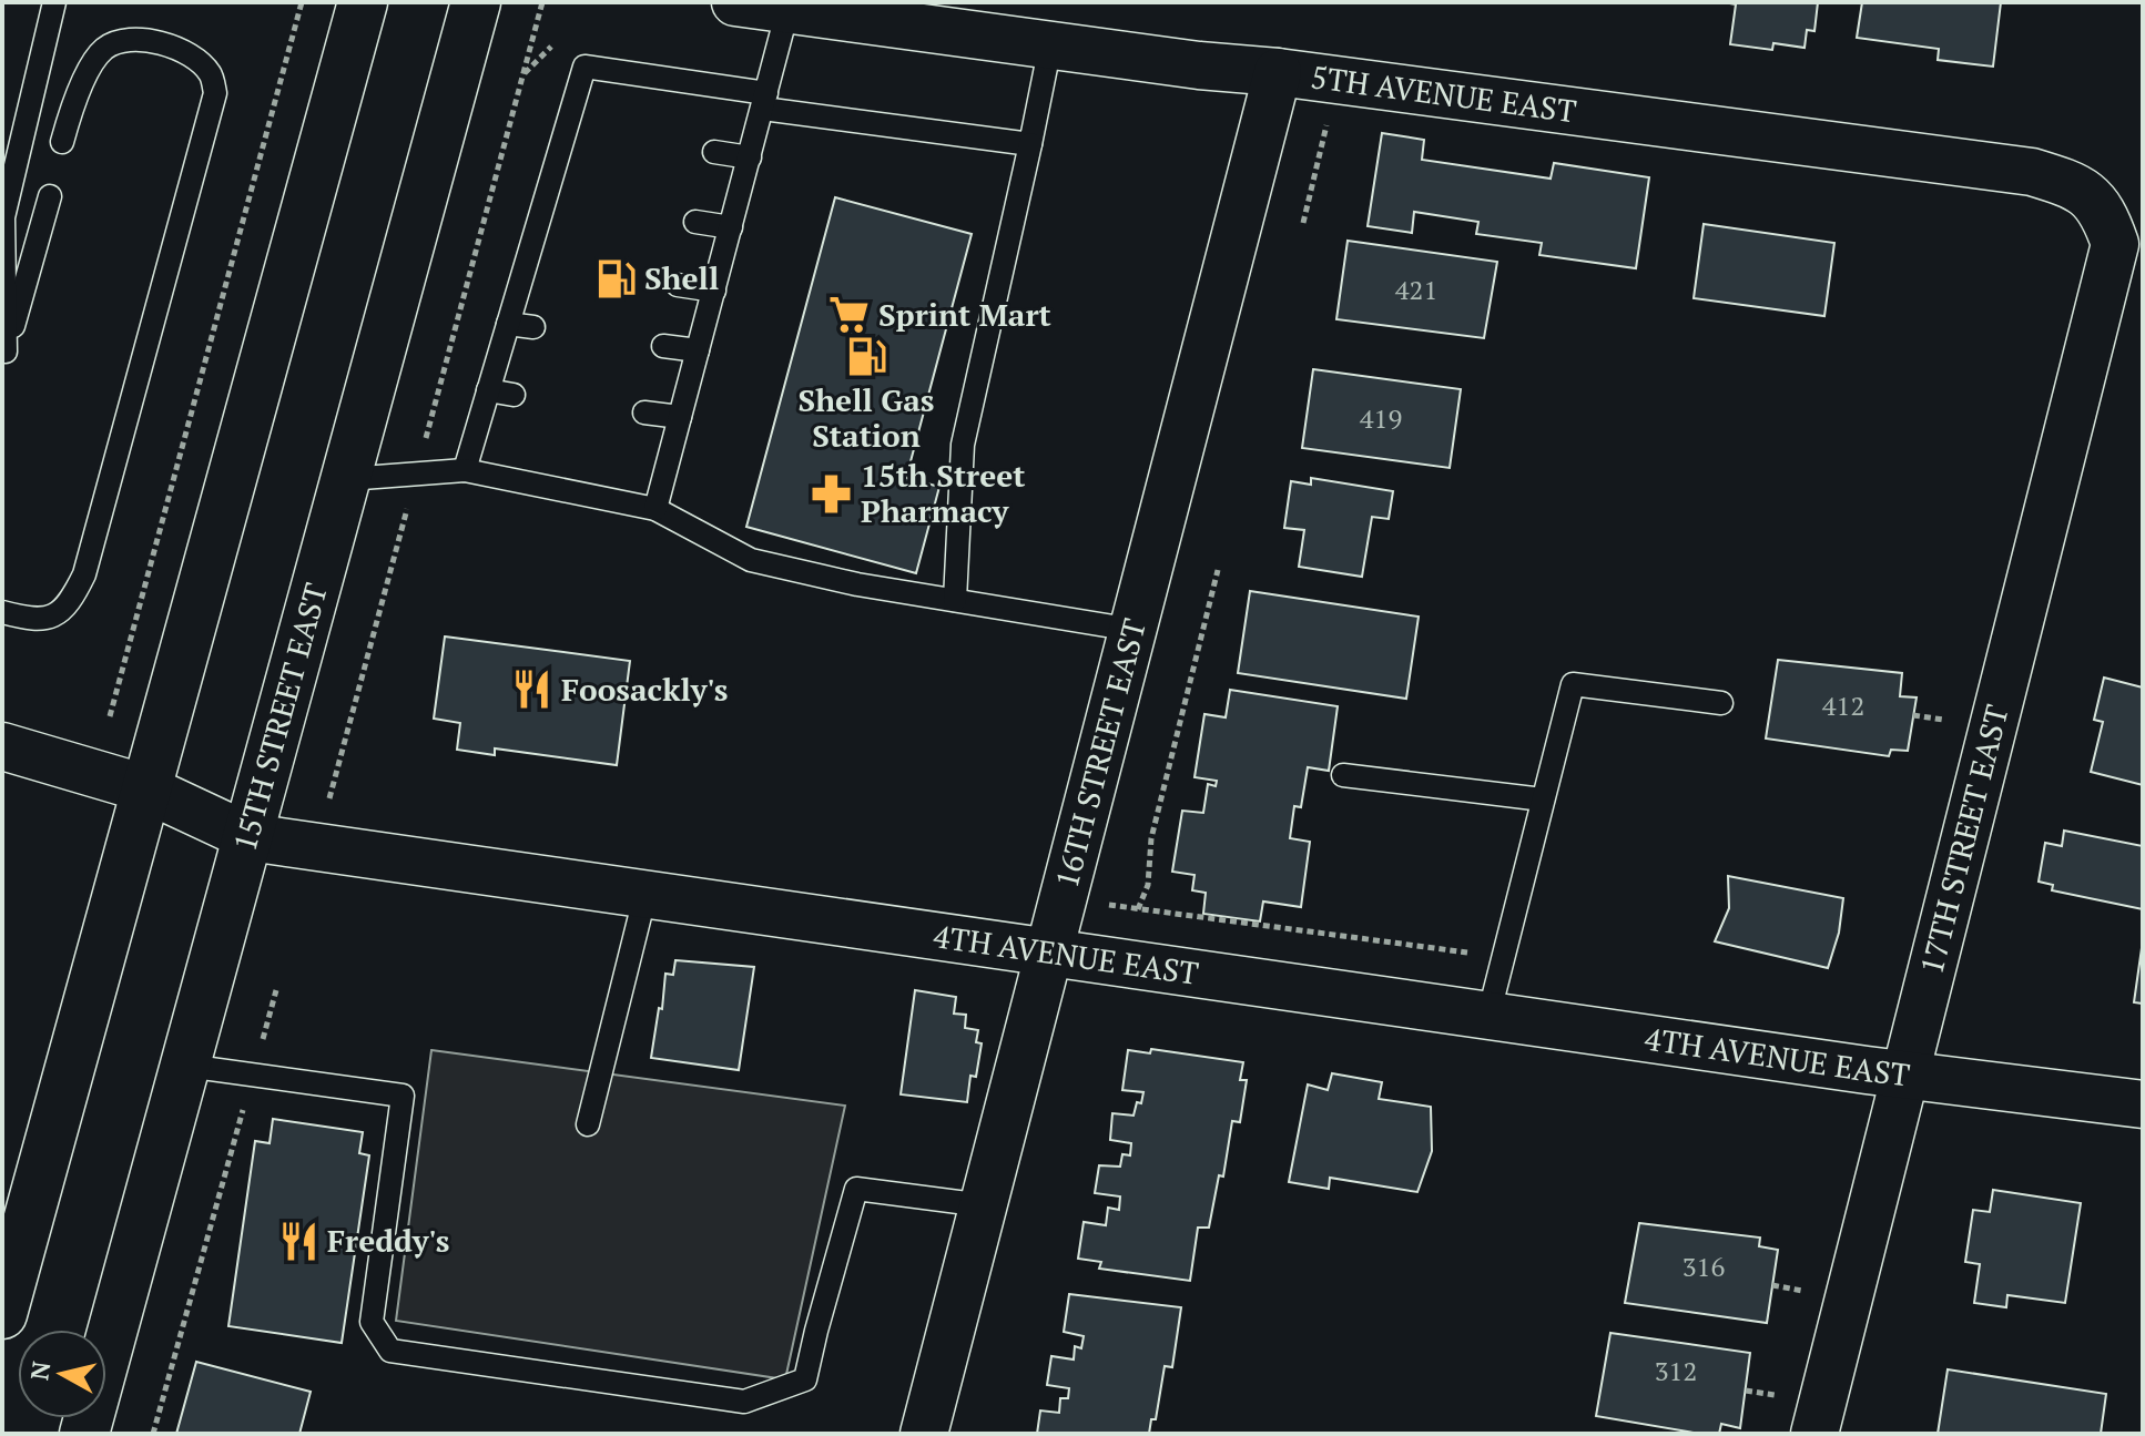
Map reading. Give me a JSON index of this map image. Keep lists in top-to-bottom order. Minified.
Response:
{"streets":{"main road":["15TH STREET EAST"],"street":["5TH AVENUE EAST","16TH STREET EAST","17TH STREET EAST","4TH AVENUE EAST"]},"crossings":[["5TH AVENUE EAST","16TH STREET EAST"],["5TH AVENUE EAST","17TH STREET EAST"],["15TH STREET EAST","4TH AVENUE EAST"],["16TH STREET EAST","4TH AVENUE EAST"],["17TH STREET EAST","4TH AVENUE EAST"]],"places":{"fuel station":["Shell","Shell Gas Station"],"supermarket":["Sprint Mart"],"pharmacy":["15th Street Pharmacy"],"restaurant":["Foosackly's","Freddy's"]},"house_numbers":["421","419","412","316","312"],"north":"left"}
